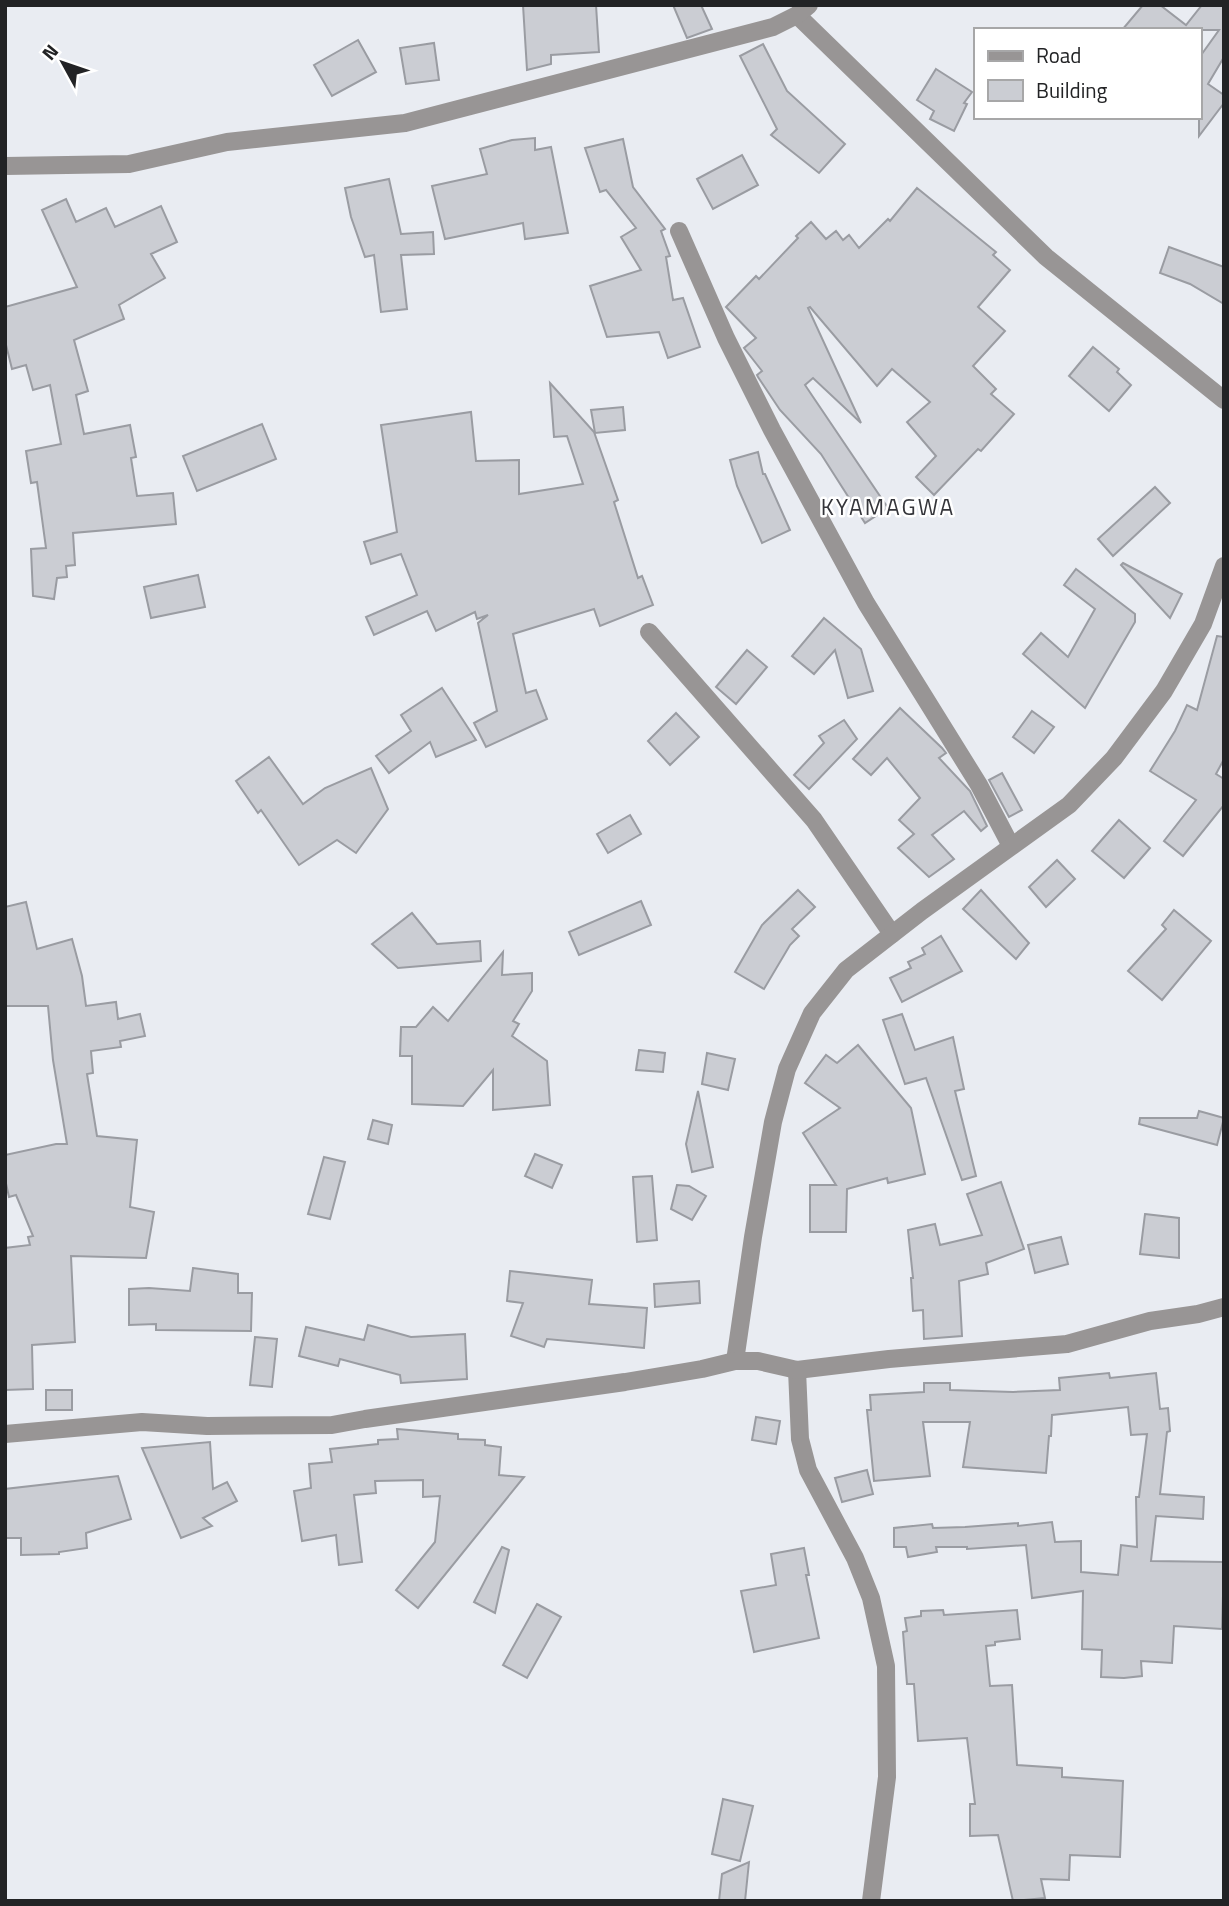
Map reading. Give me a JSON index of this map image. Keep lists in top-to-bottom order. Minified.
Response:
{"districts":["KYAMAGWA"],"legend":["Road","Building"],"north":"top left"}
